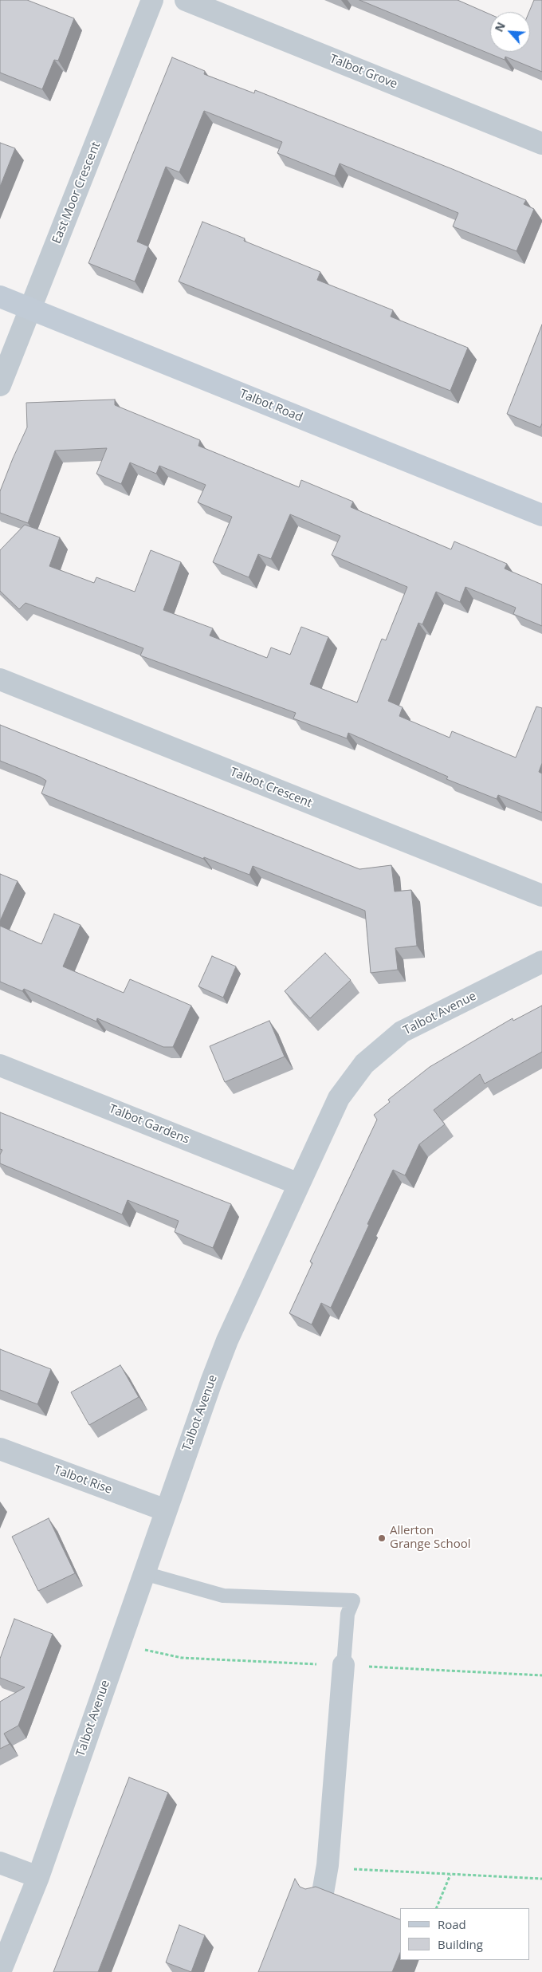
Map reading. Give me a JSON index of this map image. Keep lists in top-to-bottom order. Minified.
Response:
{"streets":{"street":["Talbot Grove","East Moor Crescent","Talbot Road","Talbot Crescent","Talbot Avenue","Talbot Gardens","Talbot Rise"]},"crossings":[["East Moor Crescent","Talbot Road"],["Talbot Avenue","Talbot Gardens"],["Talbot Avenue","Talbot Rise"]],"places":["Allerton Grange School"],"legend":["Road","Building"],"north":"top left"}
